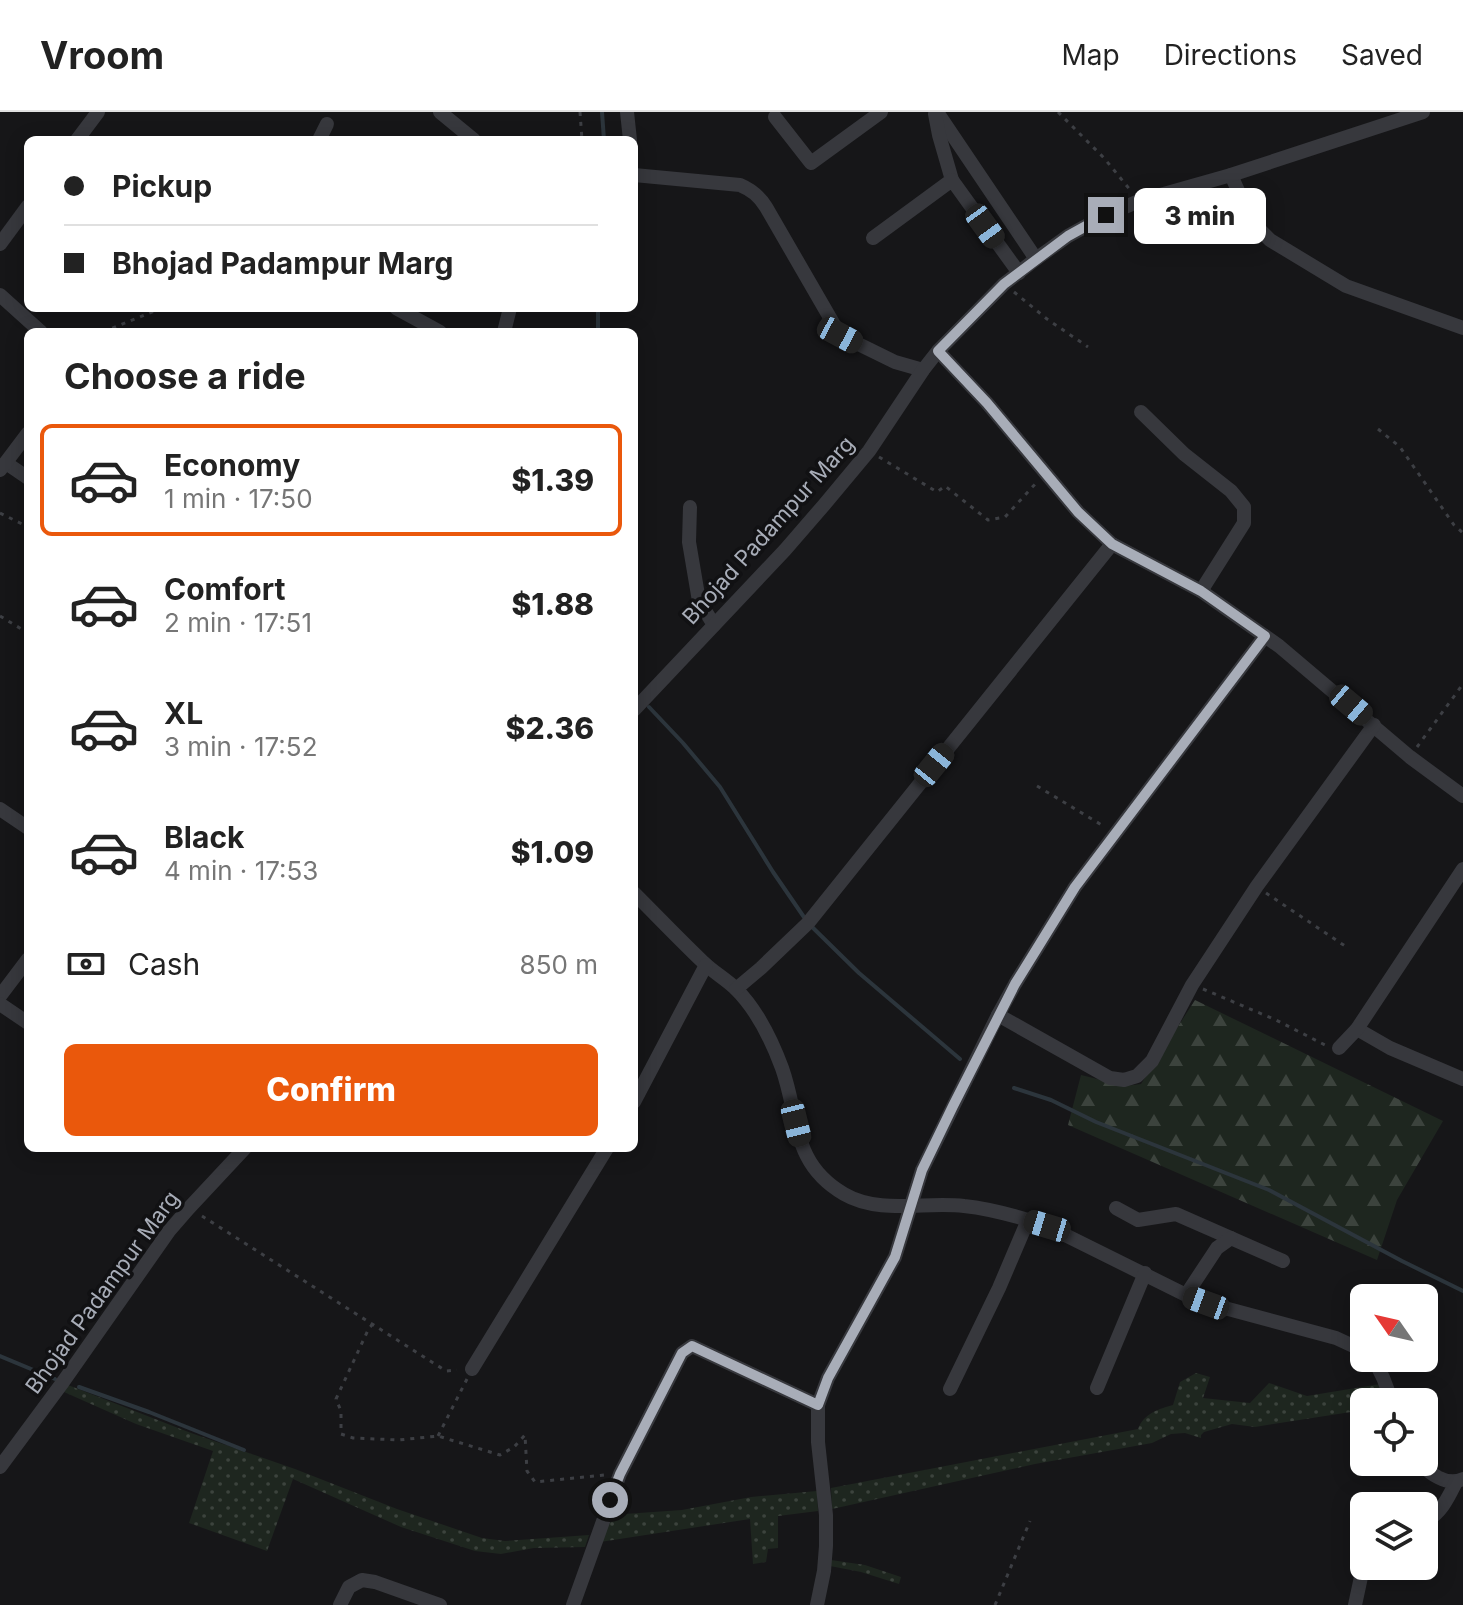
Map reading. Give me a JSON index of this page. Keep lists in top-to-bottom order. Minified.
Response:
{"streets":{"street":["Bhojad Padampur Marg"]},"north":"top left","page":{"header":"Vroom","nav":["Map","Directions","Saved"],"banner":["Pickup","Bhojad Padampur Marg"],"bubble":"3 min","heading":"Choose a ride","list":[{"name":"Economy","note":"1 min · 17:50","value":"$1.39"},{"name":"Comfort","note":"2 min · 17:51","value":"$1.88"},{"name":"XL","note":"3 min · 17:52","value":"$2.36"},{"name":"Black","note":"4 min · 17:53","value":"$1.09"}],"pay":["Cash","850 m"],"buttons":"Confirm"}}
